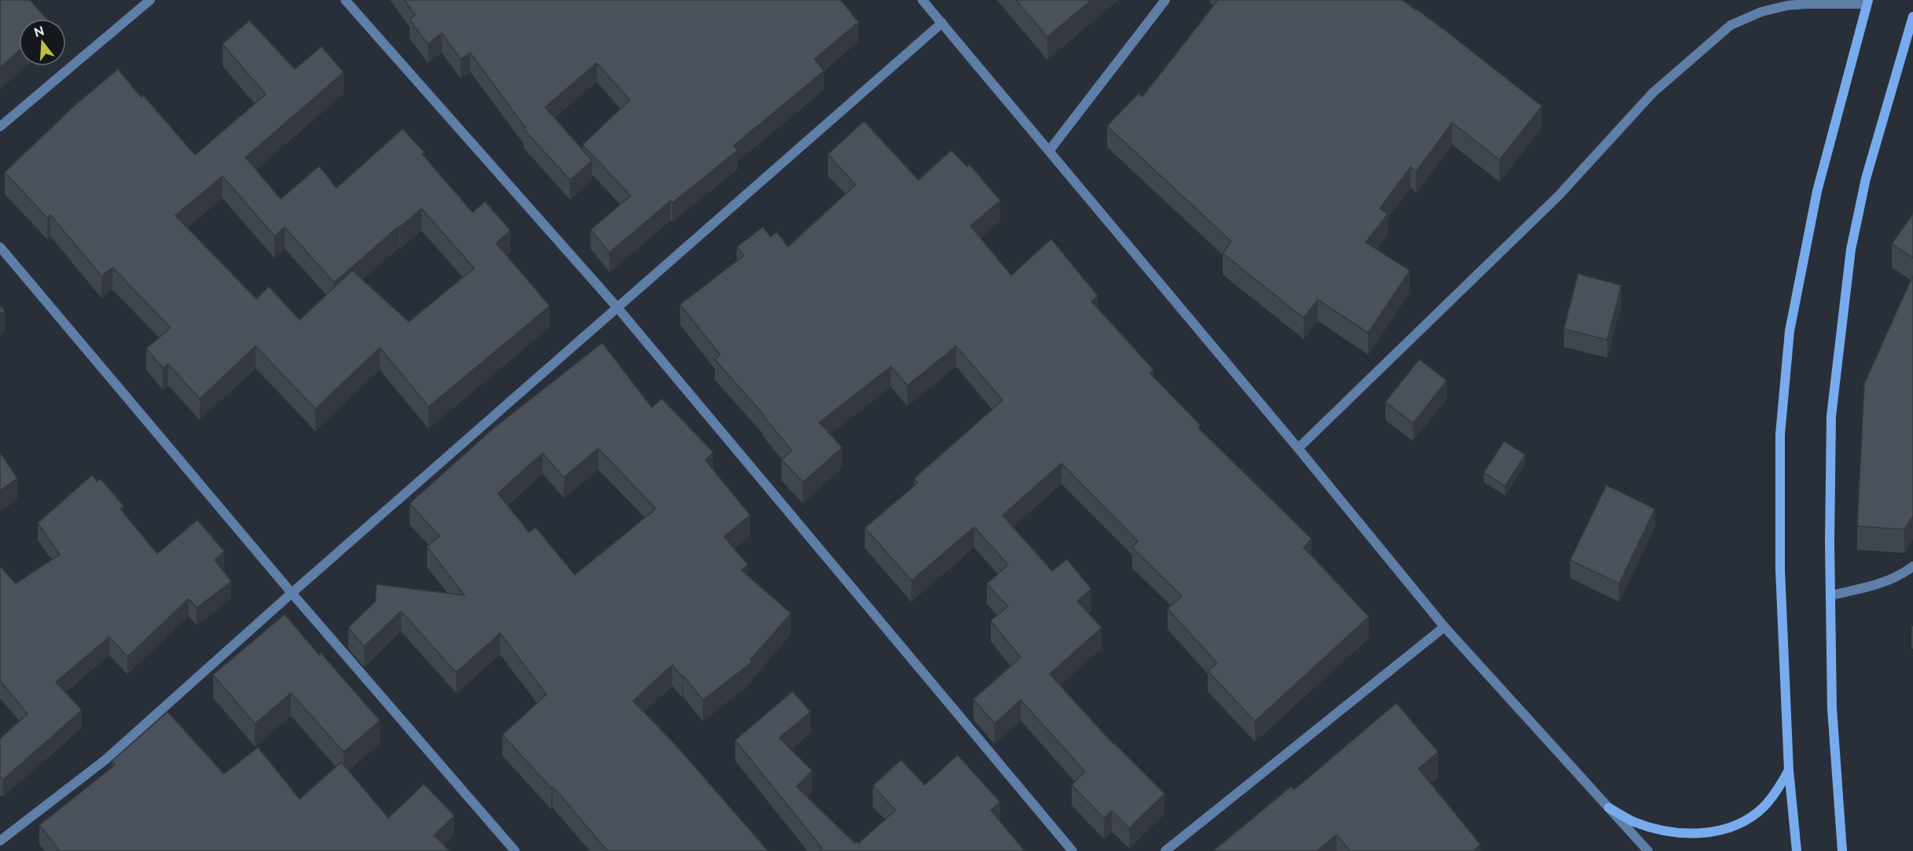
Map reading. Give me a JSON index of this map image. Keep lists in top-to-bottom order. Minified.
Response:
{"north":"top"}
